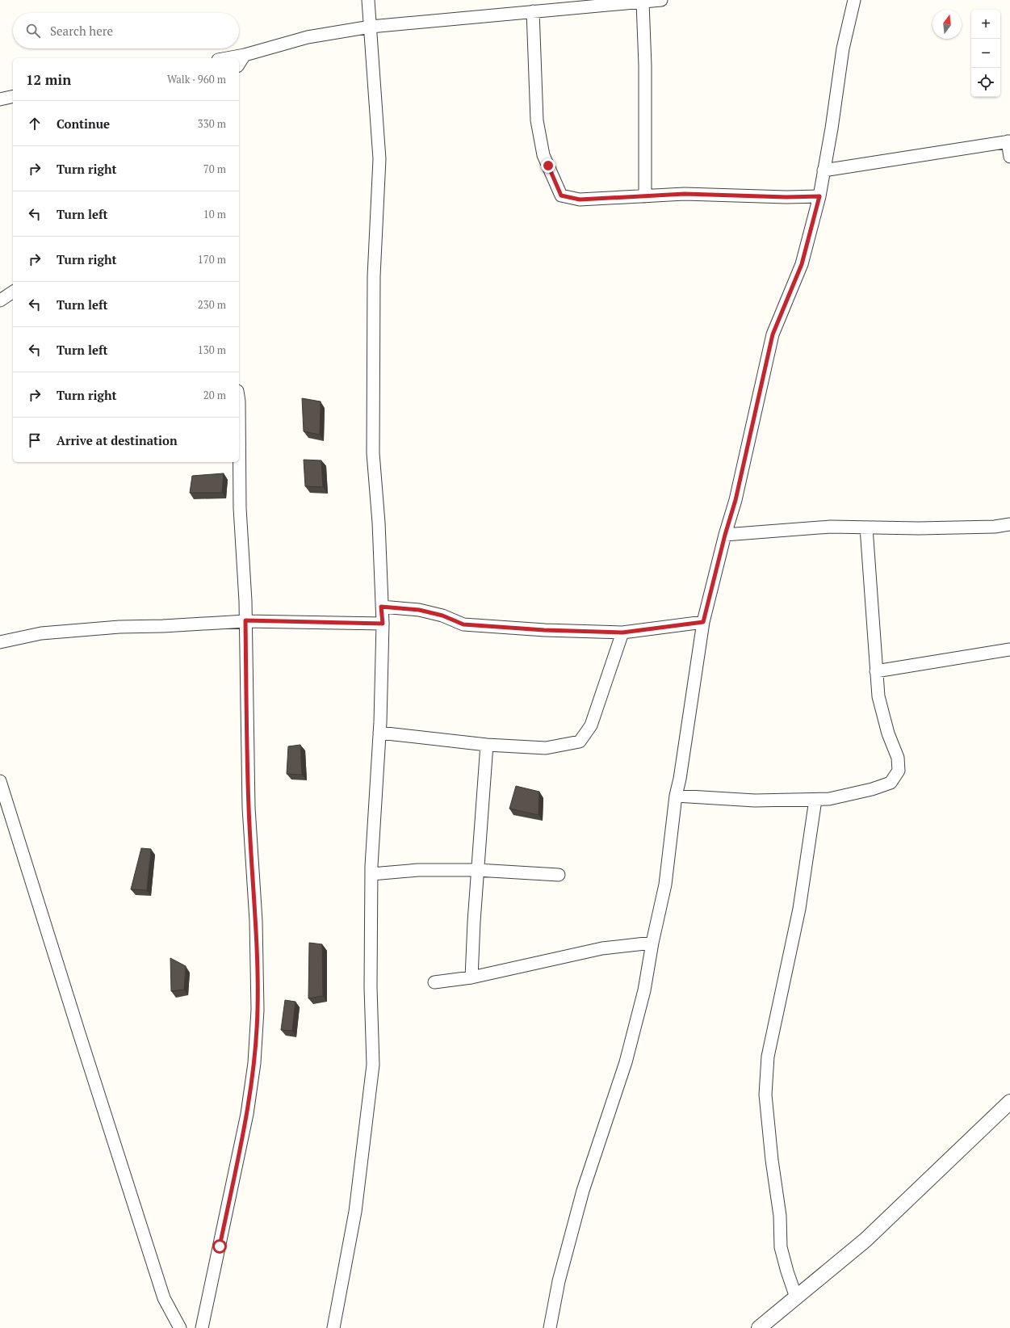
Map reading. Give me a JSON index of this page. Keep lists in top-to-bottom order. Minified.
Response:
{"north":"top","page":{"map_buttons":["+","−"],"search":"Search here","heading":["12 min","Walk · 960 m"],"list":[["Continue","330 m"],["Turn right","70 m"],["Turn left","10 m"],["Turn right","170 m"],["Turn left","230 m"],["Turn left","130 m"],["Turn right","20 m"],"Arrive at destination"]}}
